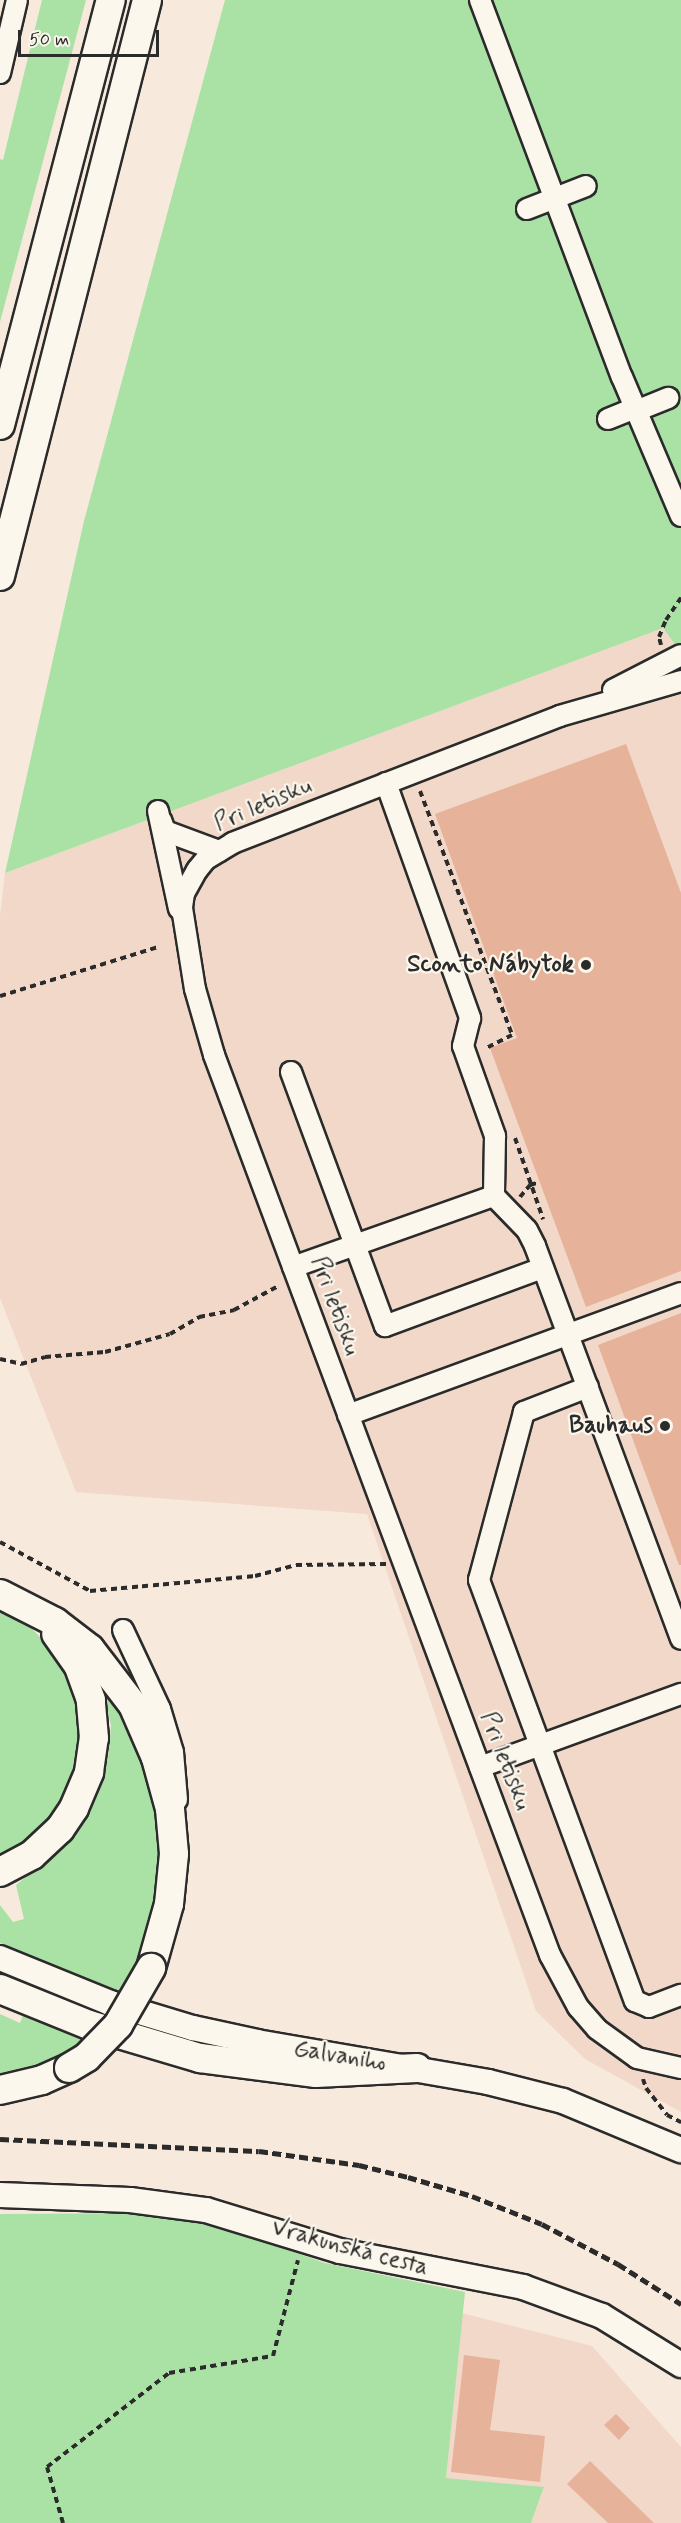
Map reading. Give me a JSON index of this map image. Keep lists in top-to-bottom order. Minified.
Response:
{"streets":{"main road":["Galvaniho","Vrakunská cesta"],"street":["Pri letisku"]},"places":["Sconto Nábytok","Bauhaus"],"scale_bar":"50 m"}
